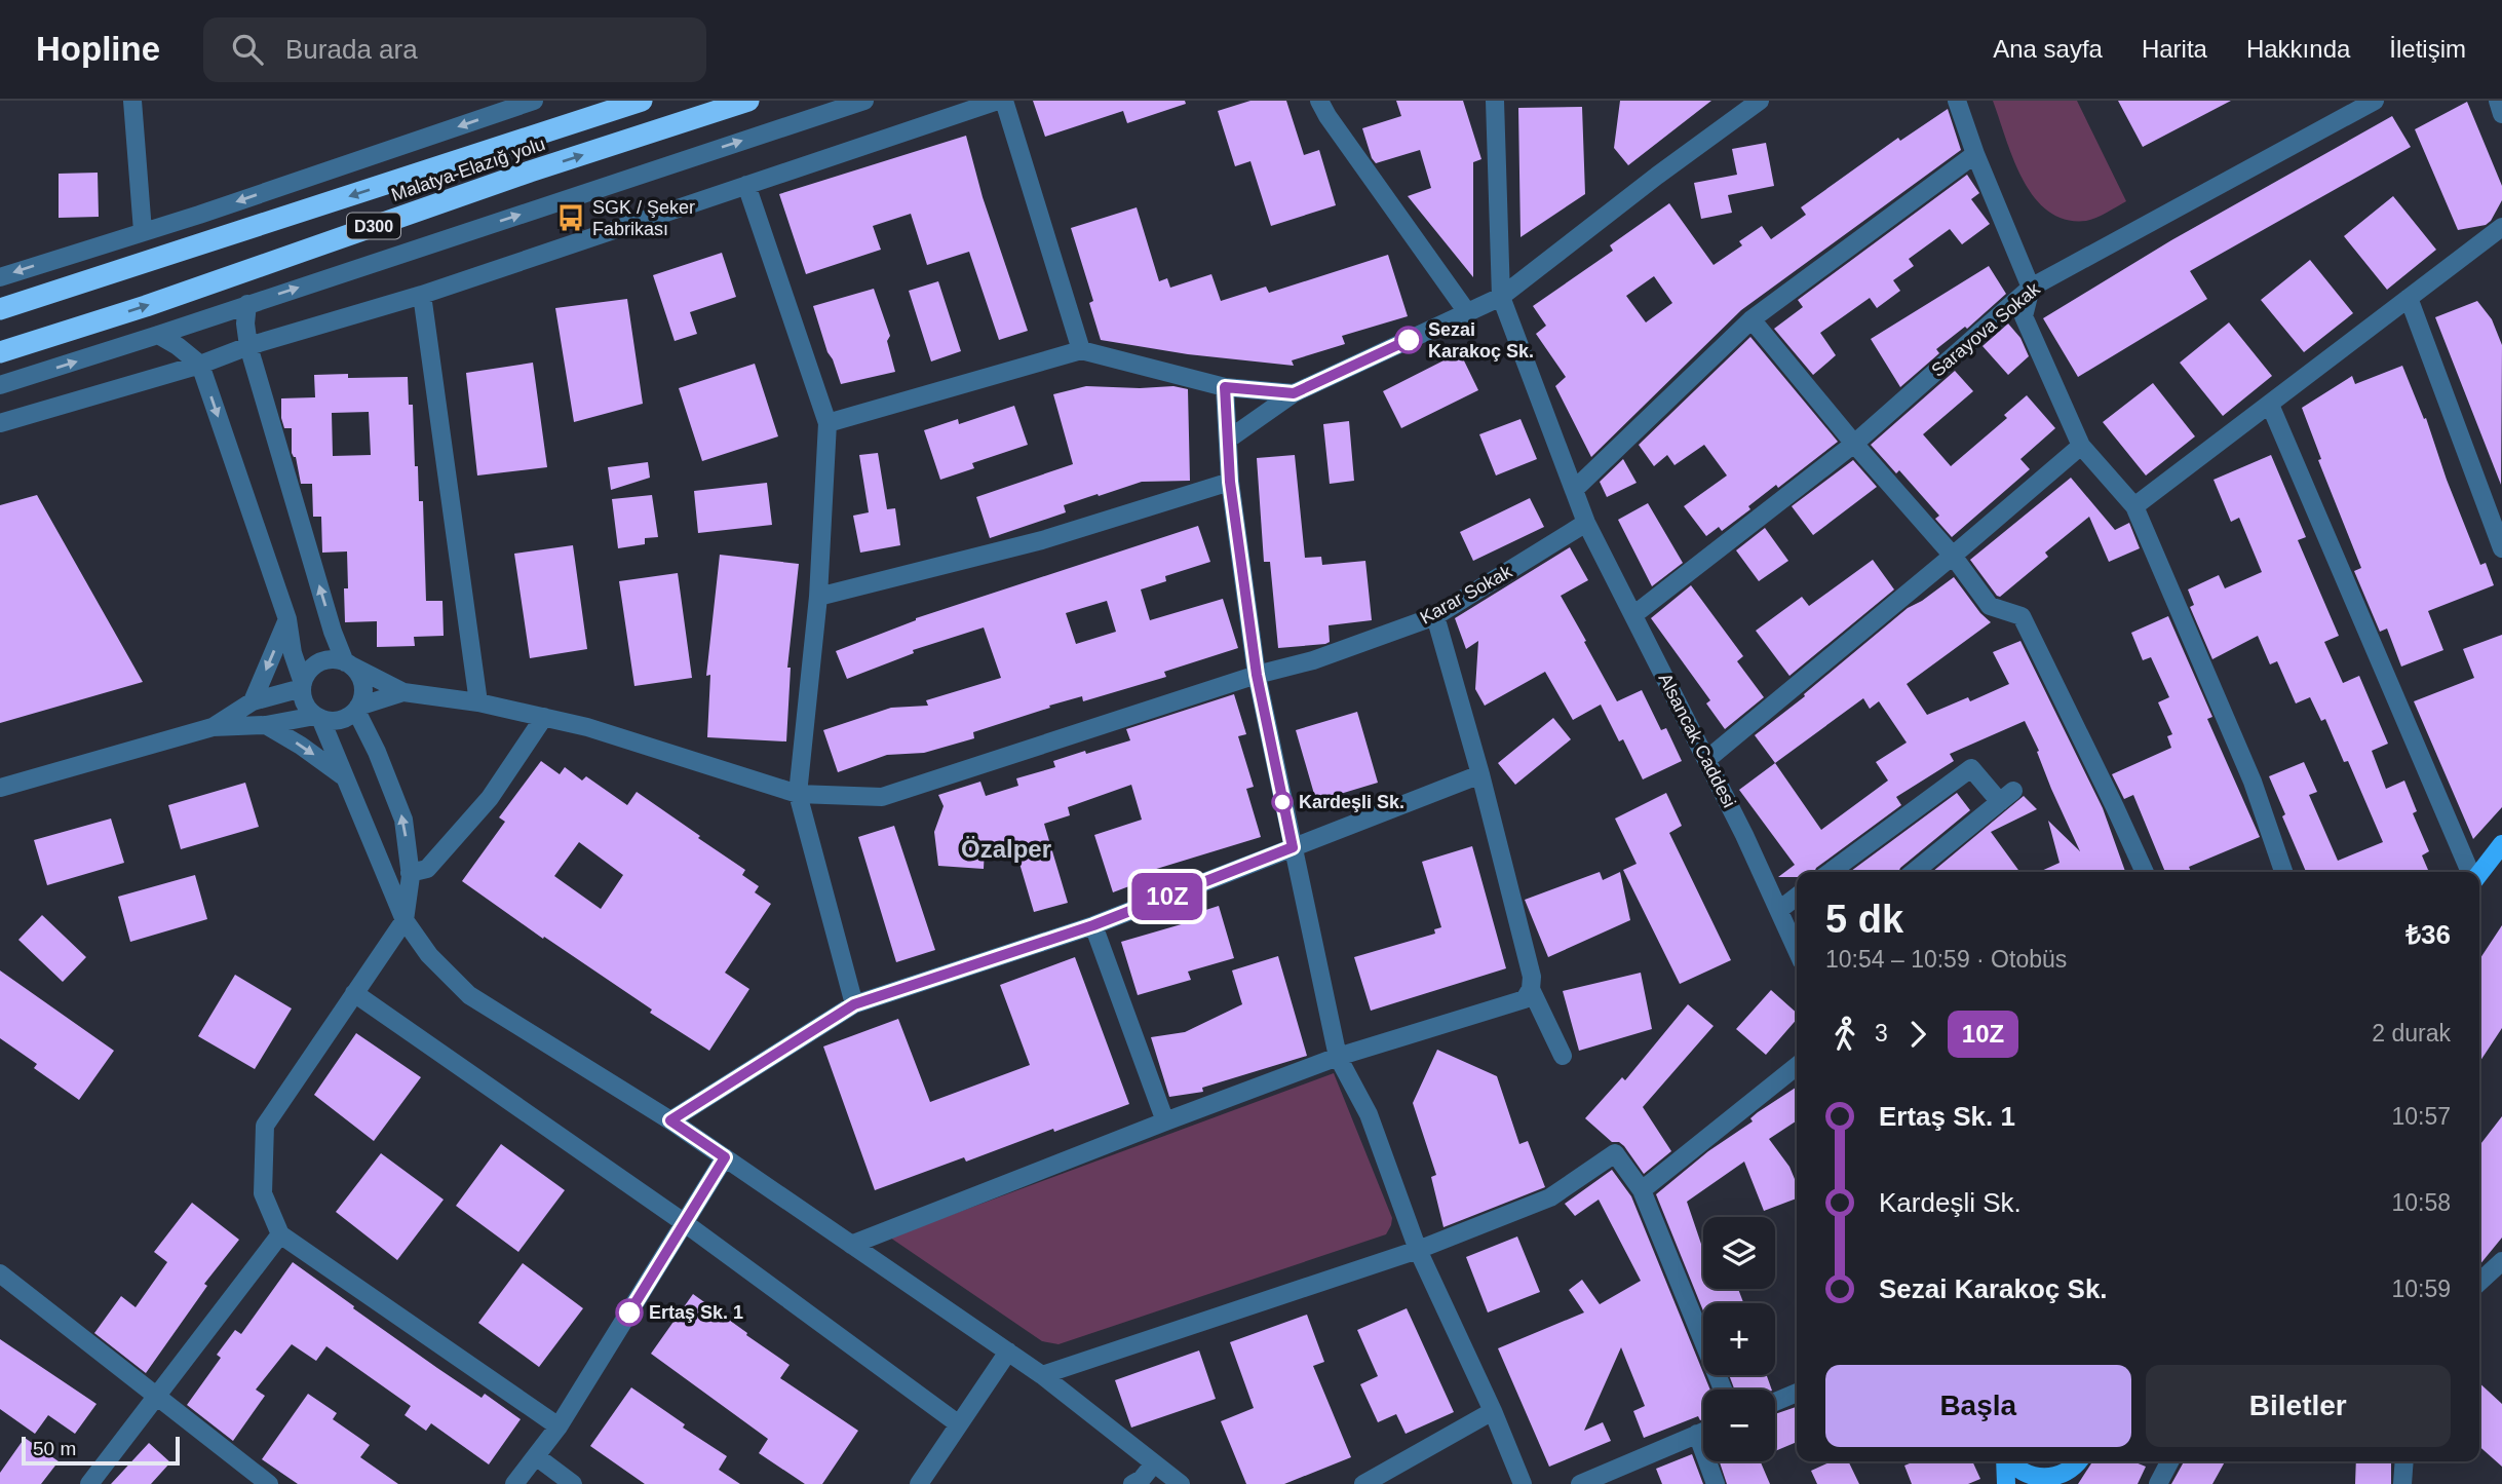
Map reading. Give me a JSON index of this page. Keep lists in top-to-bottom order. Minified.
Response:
{"streets":{"highway":["Malatya-Elazığ yolu","D300"],"street":["Sarayova Sokak","Karar Sokak","Alsancak Caddesi"]},"crossings":[["Sarayova Sokak","Alsancak Caddesi"],["Karar Sokak","Alsancak Caddesi"]],"districts":["Özalper"],"places":{"bus stop":["SGK / Şeker Fabrikası"],"other":["Sezai Karakoç Sk.","Kardeşli Sk.","Ertaş Sk. 1"]},"lines":["bus line 10Z"],"scale_bar":"50 m","page":{"header":"Hopline","search":"Burada ara","nav":["Ana sayfa","Harita","Hakkında","İletişim"],"on_map":"10Z","heading":["5 dk","10:54 – 10:59 · Otobüs","₺36"],"legs":["3","10Z","2 durak"],"list":[{"name":"Ertaş Sk. 1","value":"10:57"},{"name":"Kardeşli Sk.","value":"10:58"},{"name":"Sezai Karakoç Sk.","value":"10:59"}],"map_buttons":["+","−"],"buttons":["Başla","Biletler"],"scale":"50 m"}}
